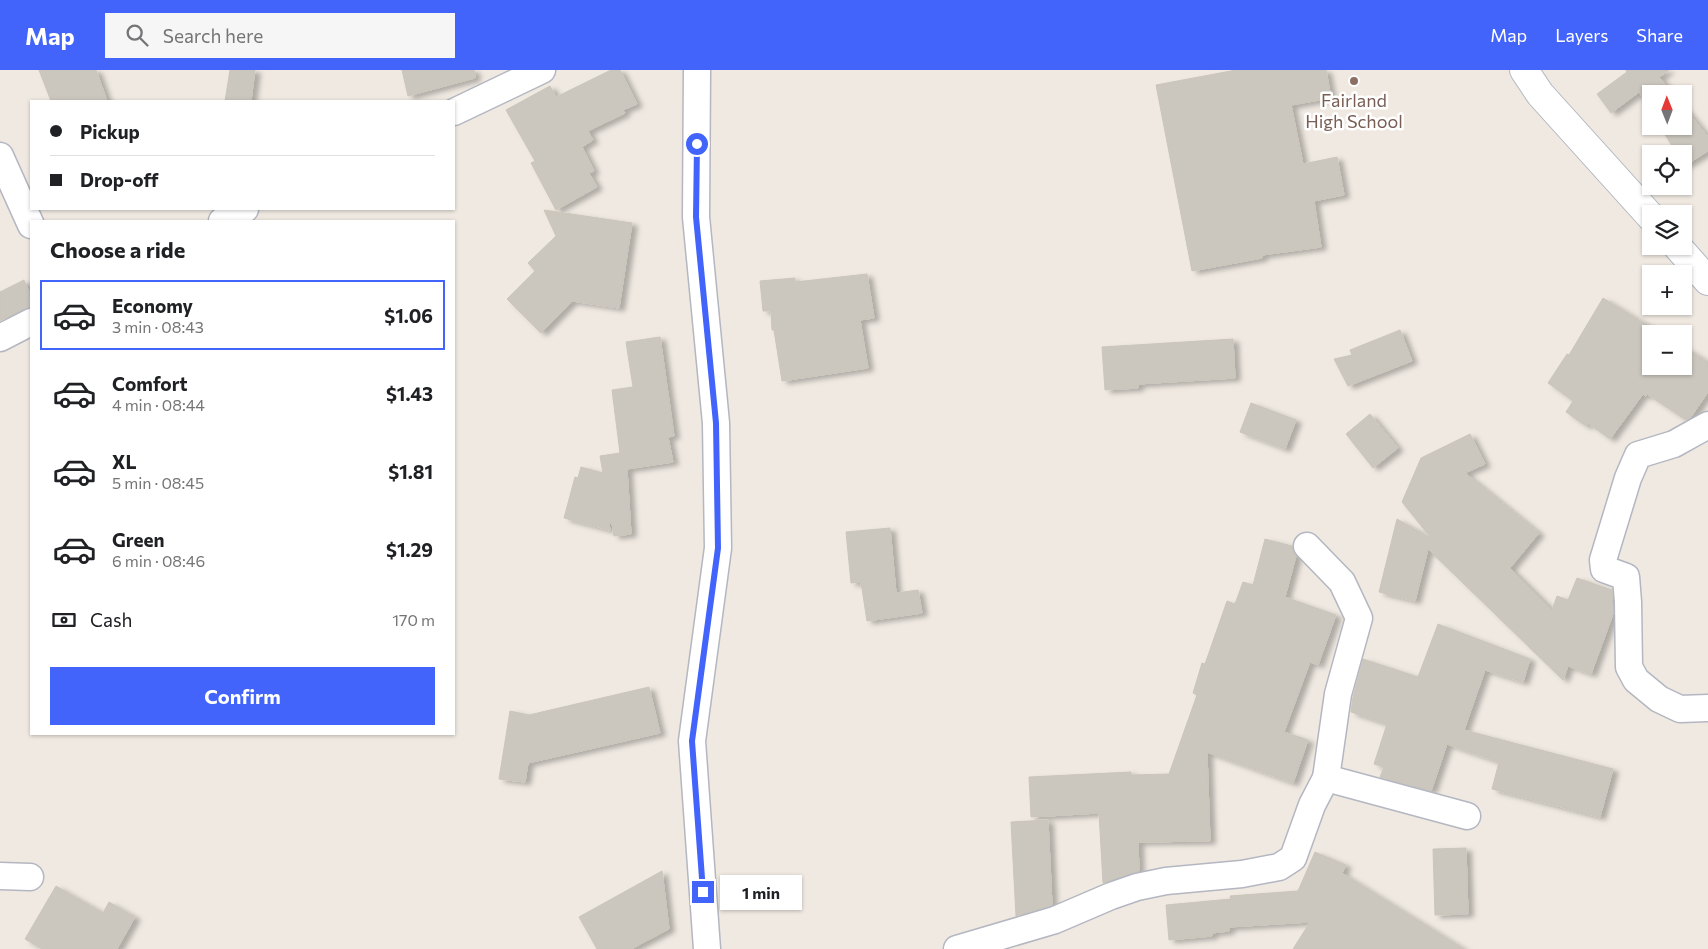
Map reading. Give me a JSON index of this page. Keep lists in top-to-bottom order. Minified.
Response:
{"places":["Fairland High School"],"north":"top","page":{"header":"Map","search":"Search here","nav":["Map","Layers","Share"],"map_buttons":["+","−"],"banner":["Pickup","Drop-off"],"heading":"Choose a ride","list":[{"name":"Economy","note":"3 min · 08:43","value":"$1.06"},{"name":"Comfort","note":"4 min · 08:44","value":"$1.43"},{"name":"XL","note":"5 min · 08:45","value":"$1.81"},{"name":"Green","note":"6 min · 08:46","value":"$1.29"}],"pay":["Cash","170 m"],"buttons":"Confirm","bubble":"1 min"}}
